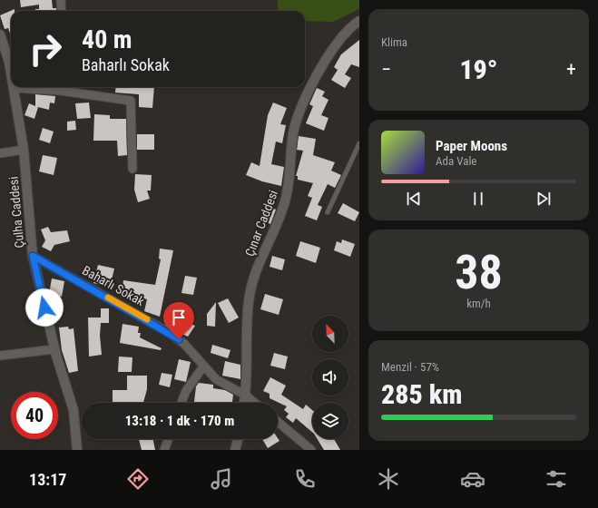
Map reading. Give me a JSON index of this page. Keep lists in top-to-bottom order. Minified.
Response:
{"streets":{"street":["Çulha Caddesi","Çınar Caddesi","Baharlı Sokak"]},"crossings":[["Çulha Caddesi","Baharlı Sokak"],["Çınar Caddesi","Baharlı Sokak"]],"north":"top left","page":{"tile":["Klima",["38","km/h"],["Menzil · 57%","285 km"]],"turn":["40 m","Baharlı Sokak"],"heat":["−","19°","+"],"song":["Paper Moons","Ada Vale"],"limit":"40","trip":"13:18 · 1 dk · 170 m","tabs":"13:17"}}
